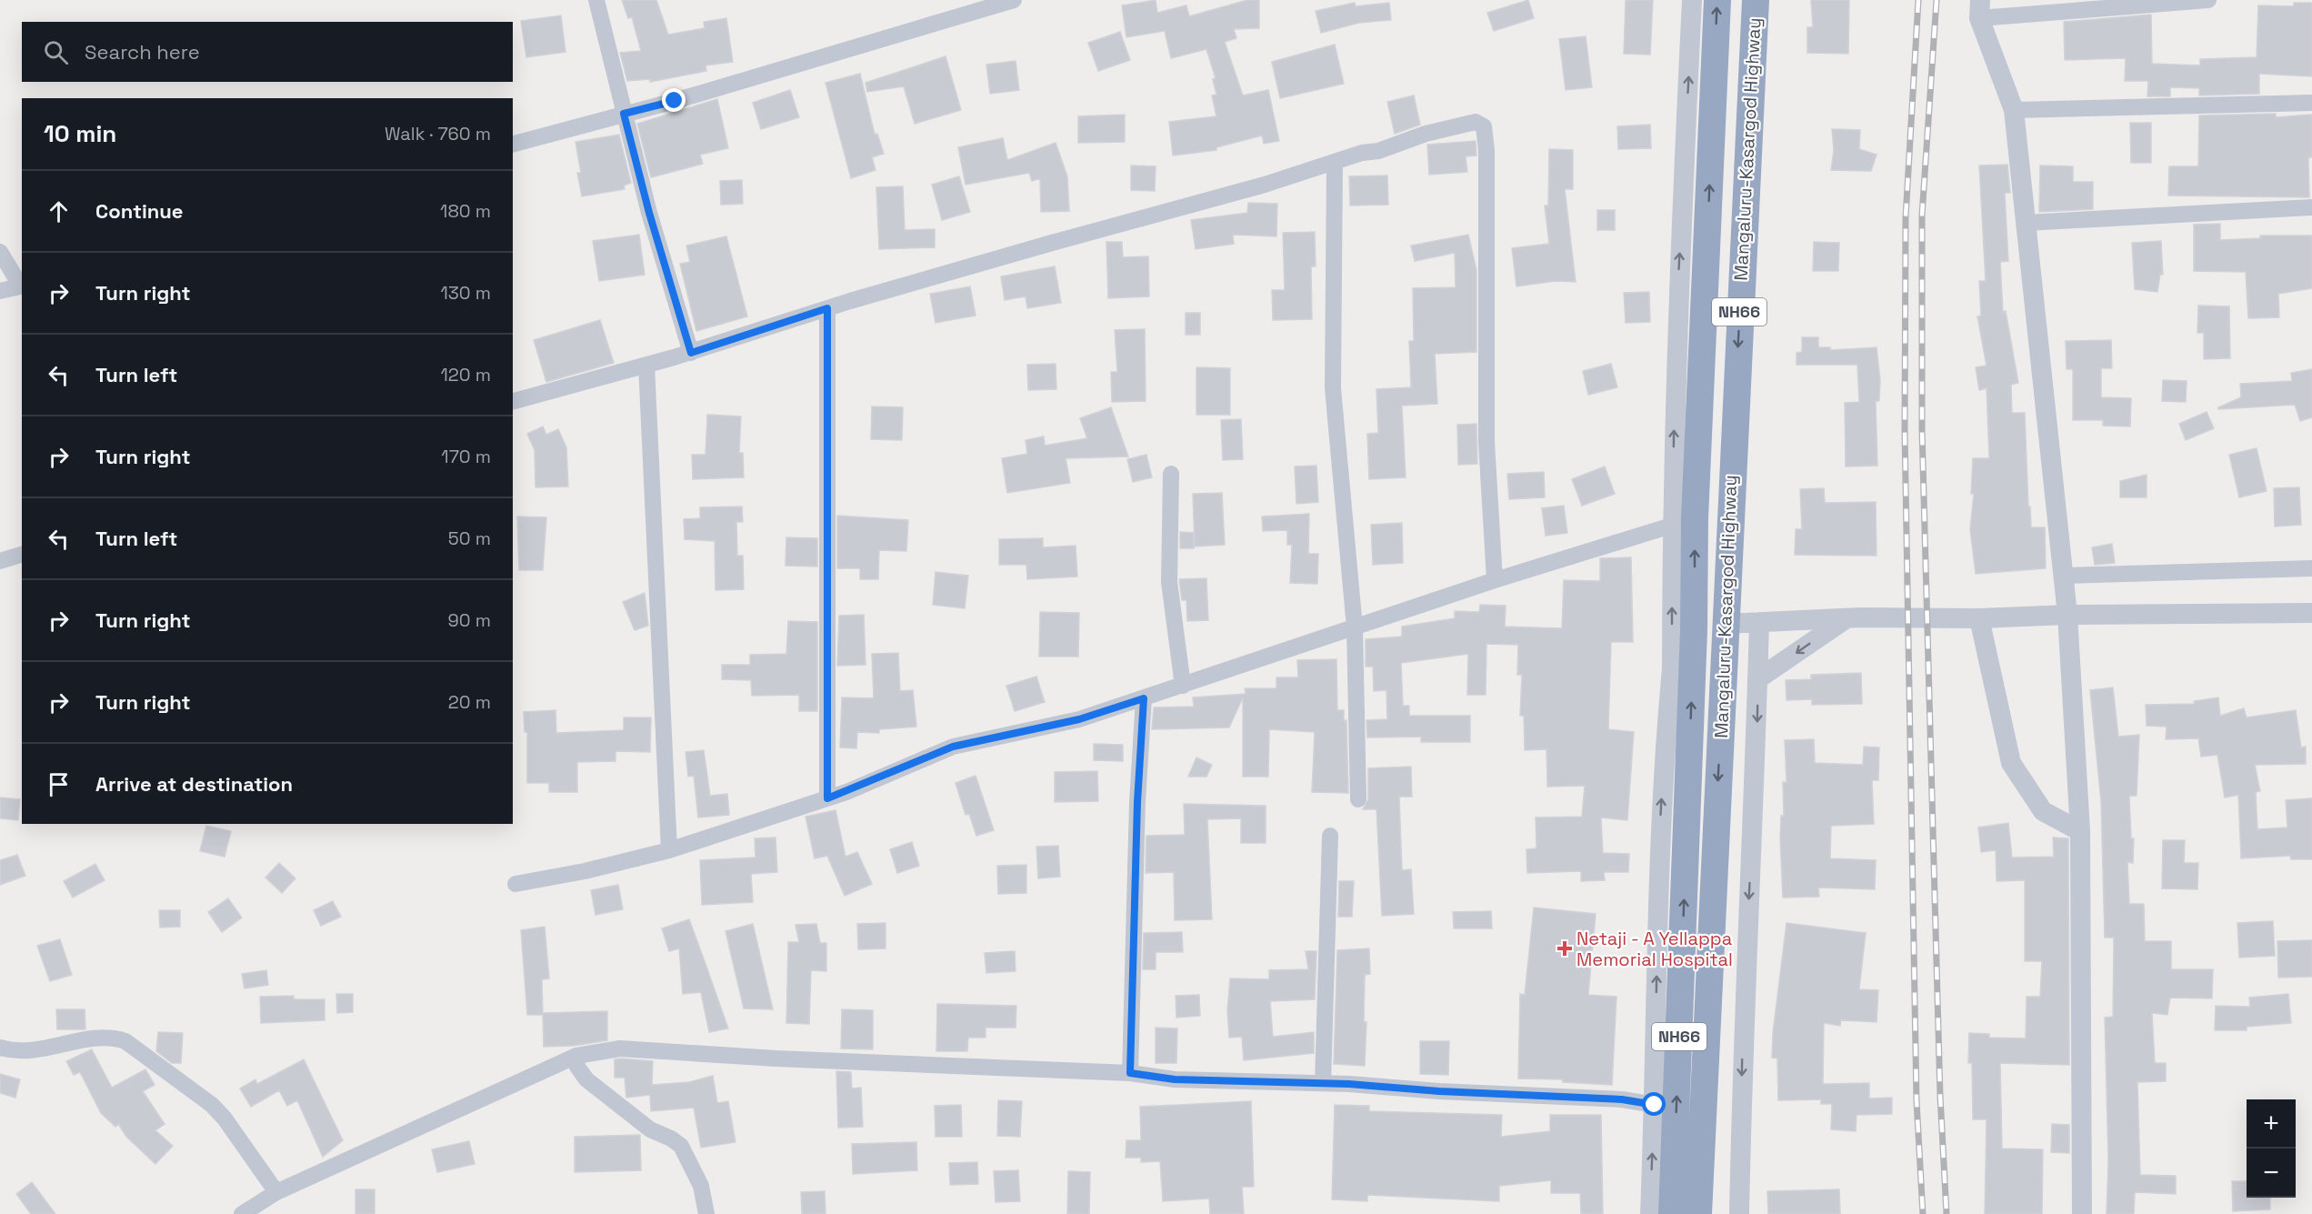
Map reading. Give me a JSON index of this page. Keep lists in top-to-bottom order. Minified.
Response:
{"streets":{"highway":["Mangaluru-Kasargod Highway","NH66"]},"places":{"health":["Netaji - A Yellappa Memorial Hospital"]},"page":{"search":"Search here","heading":["10 min","Walk · 760 m"],"list":[["Continue","180 m"],["Turn right","130 m"],["Turn left","120 m"],["Turn right","170 m"],["Turn left","50 m"],["Turn right","90 m"],["Turn right","20 m"],"Arrive at destination"],"map_buttons":["+","−"]}}
